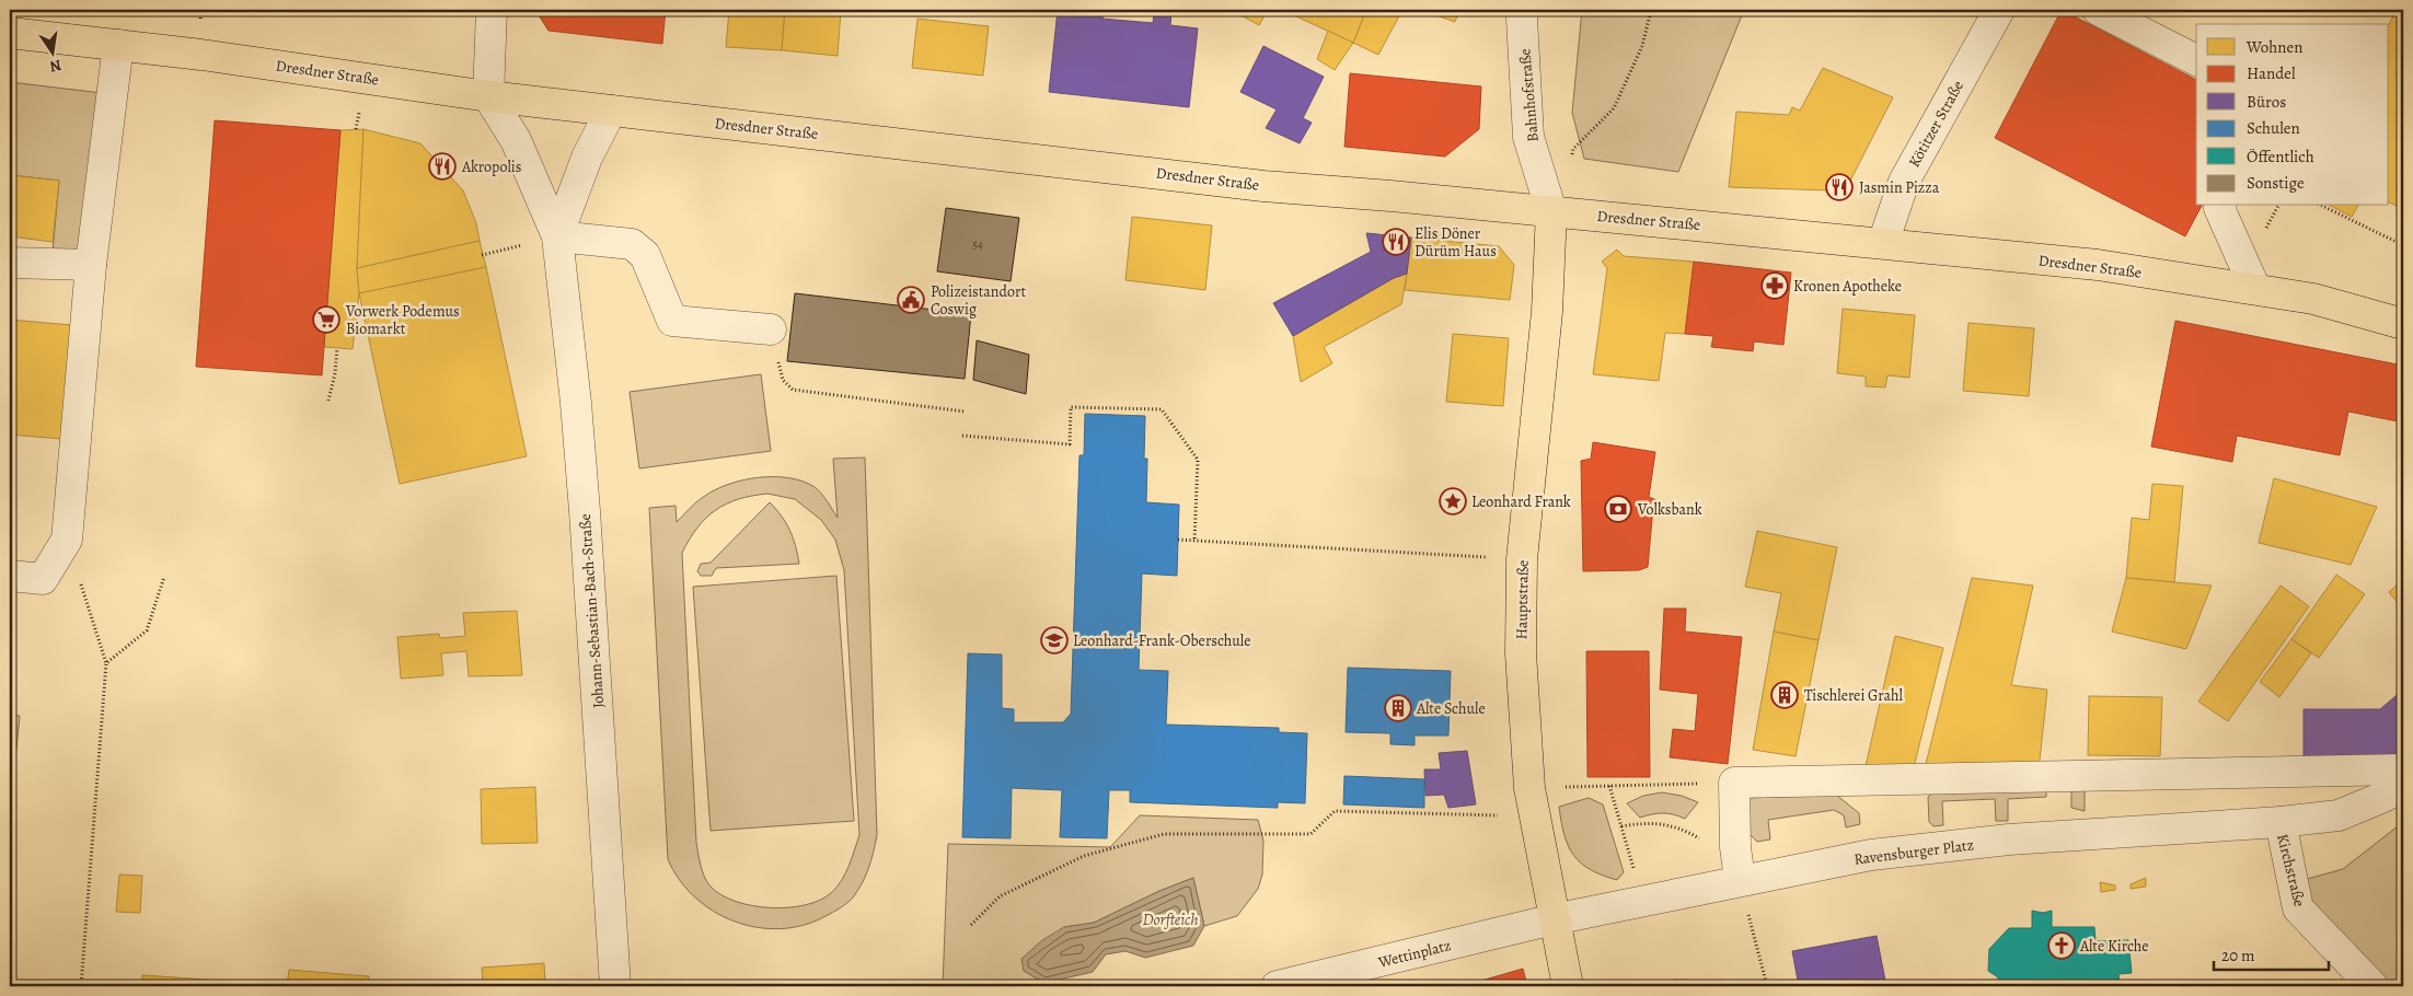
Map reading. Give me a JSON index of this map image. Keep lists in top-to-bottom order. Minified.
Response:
{"streets":{"main road":["Dresdner Straße","Hauptstraße"],"street":["Bahnhofstraße","Kötitzer Straße","Johann-Sebastian-Bach-Straße","Ravensburger Platz","Kirchstraße","Wettinplatz"]},"crossings":[["Dresdner Straße","Bahnhofstraße"],["Dresdner Straße","Kötitzer Straße"],["Dresdner Straße","Hauptstraße"],["Dresdner Straße","Johann-Sebastian-Bach-Straße"],["Bahnhofstraße","Hauptstraße"],["Hauptstraße","Ravensburger Platz"],["Hauptstraße","Wettinplatz"],["Ravensburger Platz","Kirchstraße"],["Ravensburger Platz","Wettinplatz"]],"water":["Dorfteich"],"places":{"restaurant":["Akropolis","Jasmin Pizza","Elis Döner Dürüm Haus"],"pharmacy":["Kronen Apotheke"],"public building":["Polizeistandort Coswig"],"supermarket":["Vorwerk Podemus Biomarkt"],"place":["Leonhard Frank"],"bank":["Volksbank"],"school or university":["Leonhard-Frank-Oberschule"],"building":["Tischlerei Grahl","Alte Schule"],"church":["Alte Kirche"]},"house_numbers":["54"],"legend":["Wohnen","Handel","Büros","Schulen","Öffentlich","Sonstige"],"scale_bar":"20 m","north":"bottom"}
